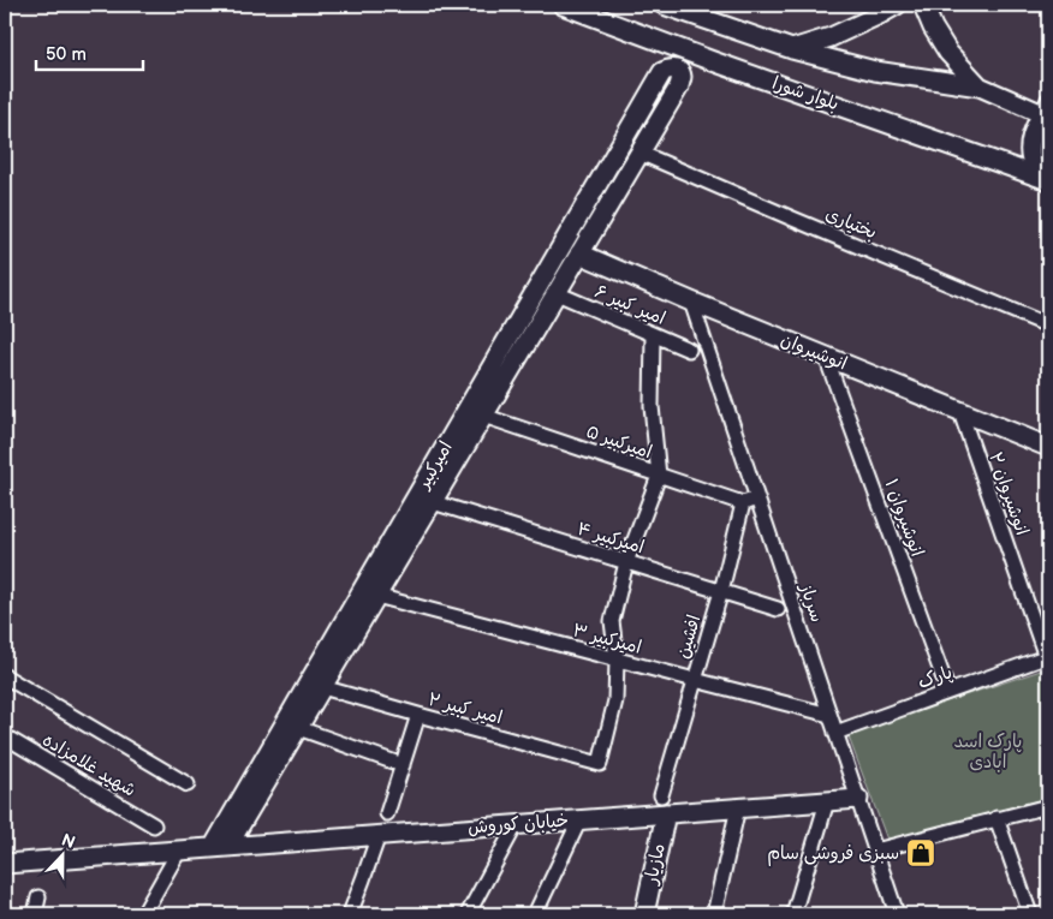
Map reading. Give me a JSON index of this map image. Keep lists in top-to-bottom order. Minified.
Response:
{"streets":{"main road":["بلوار شورا","انوشیروان","امیرکبیر","خیابان کوروش","مازیار"],"street":["بختیاری","امیر کبیر ۶","امیرکبیر ۵","انوشیروان ۲","انوشیروان ۱","امیرکبیر ۴","سرباز","افشین","امیرکبیر ۳","پارک","امیر کبیر ۲","شهید غلامزاده"]},"crossings":[["بختیاری","امیرکبیر"],["امیر کبیر ۶","امیرکبیر"],["انوشیروان","امیرکبیر"],["انوشیروان","انوشیروان ۲"],["انوشیروان","انوشیروان ۱"],["انوشیروان","سرباز"],["امیرکبیر ۵","امیرکبیر"],["امیرکبیر ۵","افشین"],["امیرکبیر","امیرکبیر ۴"],["امیرکبیر","امیرکبیر ۳"],["امیرکبیر","امیر کبیر ۲"],["امیرکبیر","خیابان کوروش"],["انوشیروان ۲","پارک"],["انوشیروان ۱","پارک"],["امیرکبیر ۴","افشین"],["سرباز","امیرکبیر ۳"],["سرباز","پارک"],["سرباز","خیابان کوروش"],["افشین","امیرکبیر ۳"],["امیرکبیر ۳","امیر کبیر ۲"],["خیابان کوروش","مازیار"]],"parks":["پارک اسد ابادی"],"places":{"shop":["سبزی فروشی سام"]},"scale_bar":"50 m","north":"top"}
